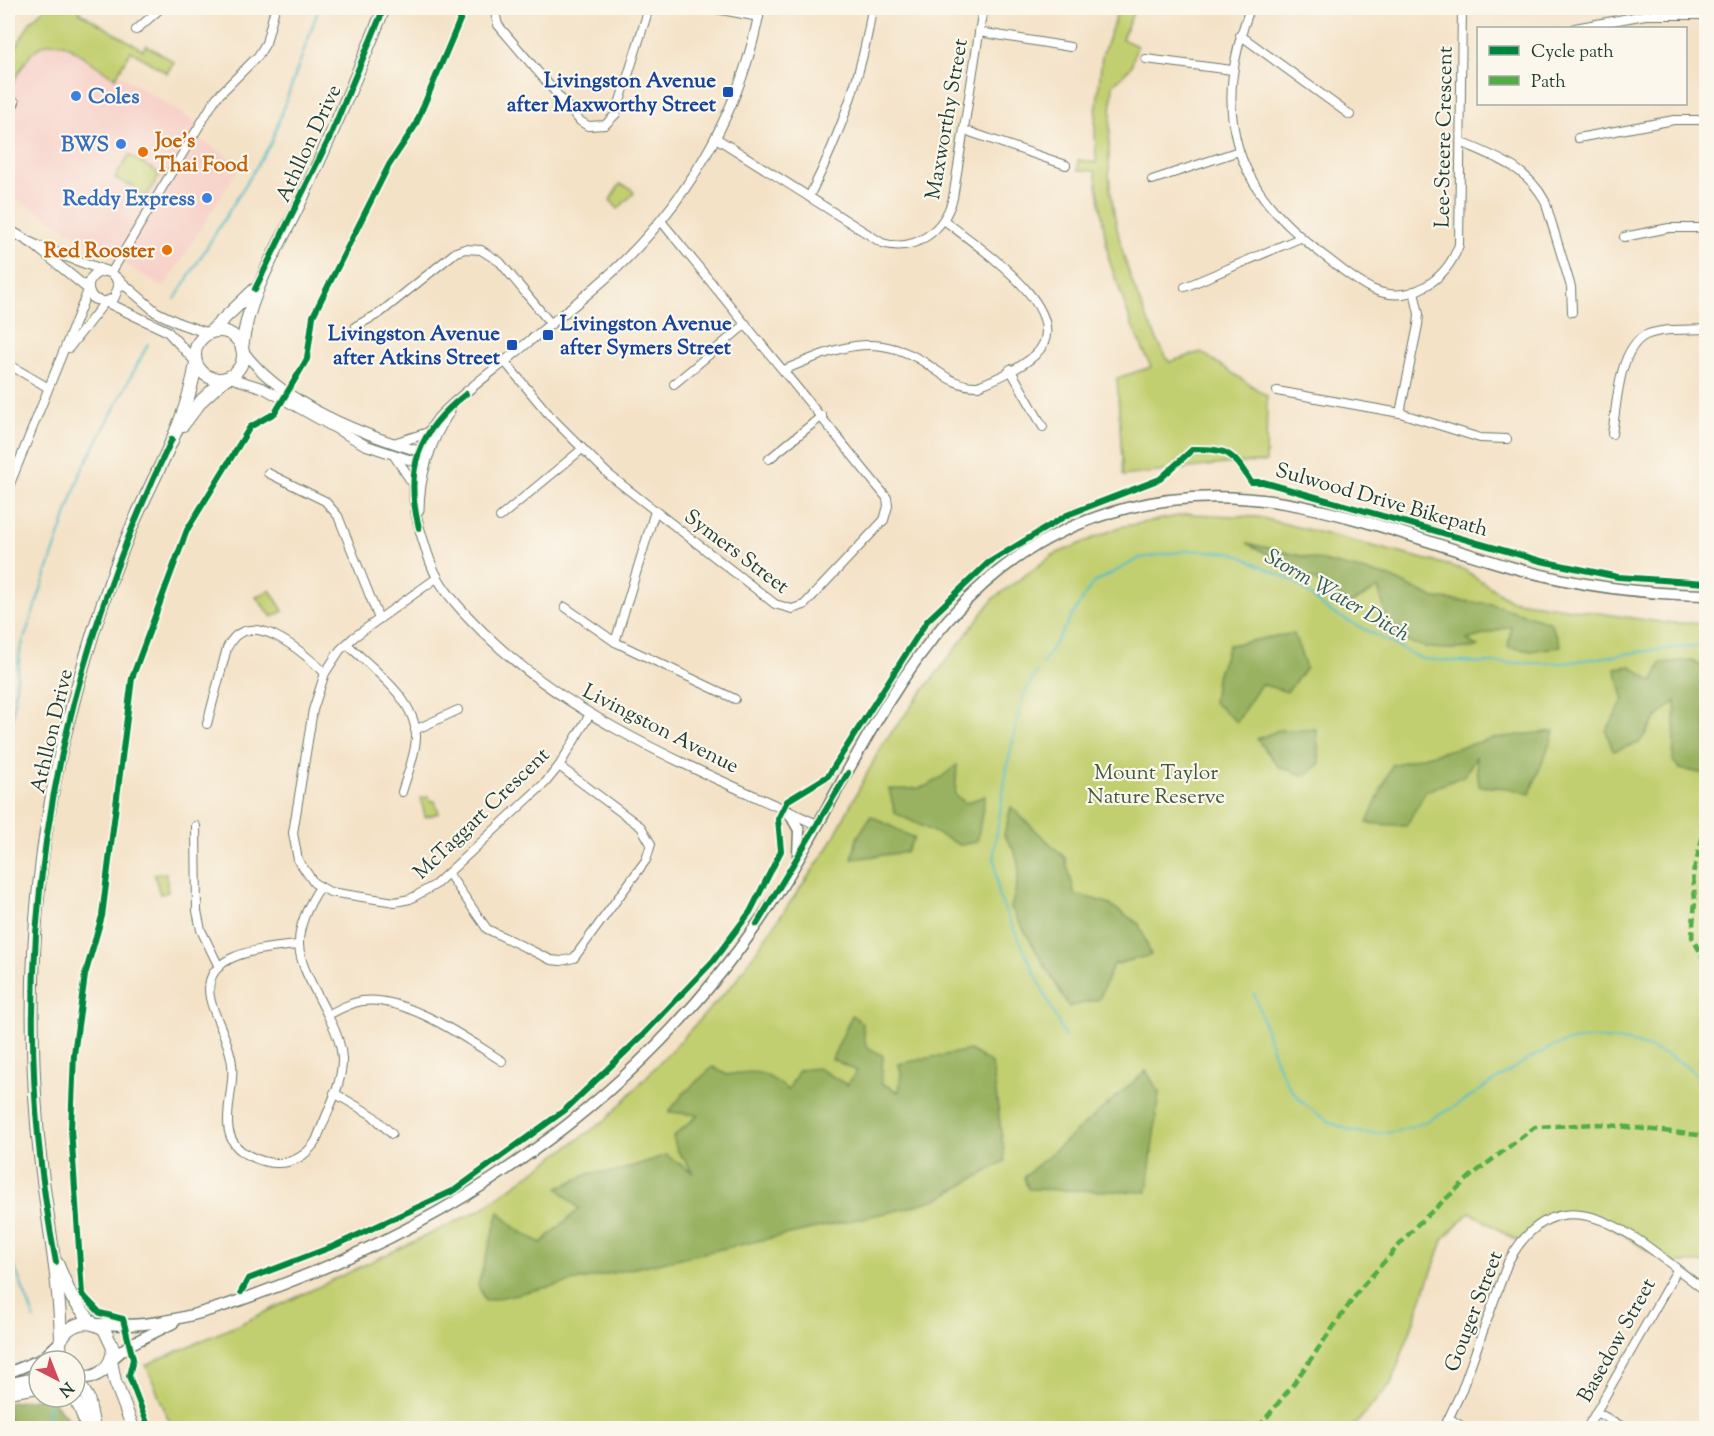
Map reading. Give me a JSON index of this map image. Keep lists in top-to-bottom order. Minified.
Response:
{"streets":{"main road":["Athllon Drive"],"street":["Maxworthy Street","Lee-Steere Crescent","Symers Street","Livingston Avenue","McTaggart Crescent","Gouger Street","Basedow Street"],"cycle path":["Sulwood Drive Bikepath"]},"crossings":[["Maxworthy Street","Livingston Avenue"],["Symers Street","Livingston Avenue"],["Livingston Avenue","McTaggart Crescent"],["Gouger Street","Basedow Street"]],"water":["Storm Water Ditch"],"parks":["Mount Taylor Nature Reserve"],"places":{"transit":["Livingston Avenue after Maxworthy Street","Livingston Avenue after Symers Street","Livingston Avenue after Atkins Street"],"other":["Coles","BWS","Joe's Thai Food","Reddy Express","Red Rooster"]},"legend":["Cycle path","Path"],"north":"bottom right"}
